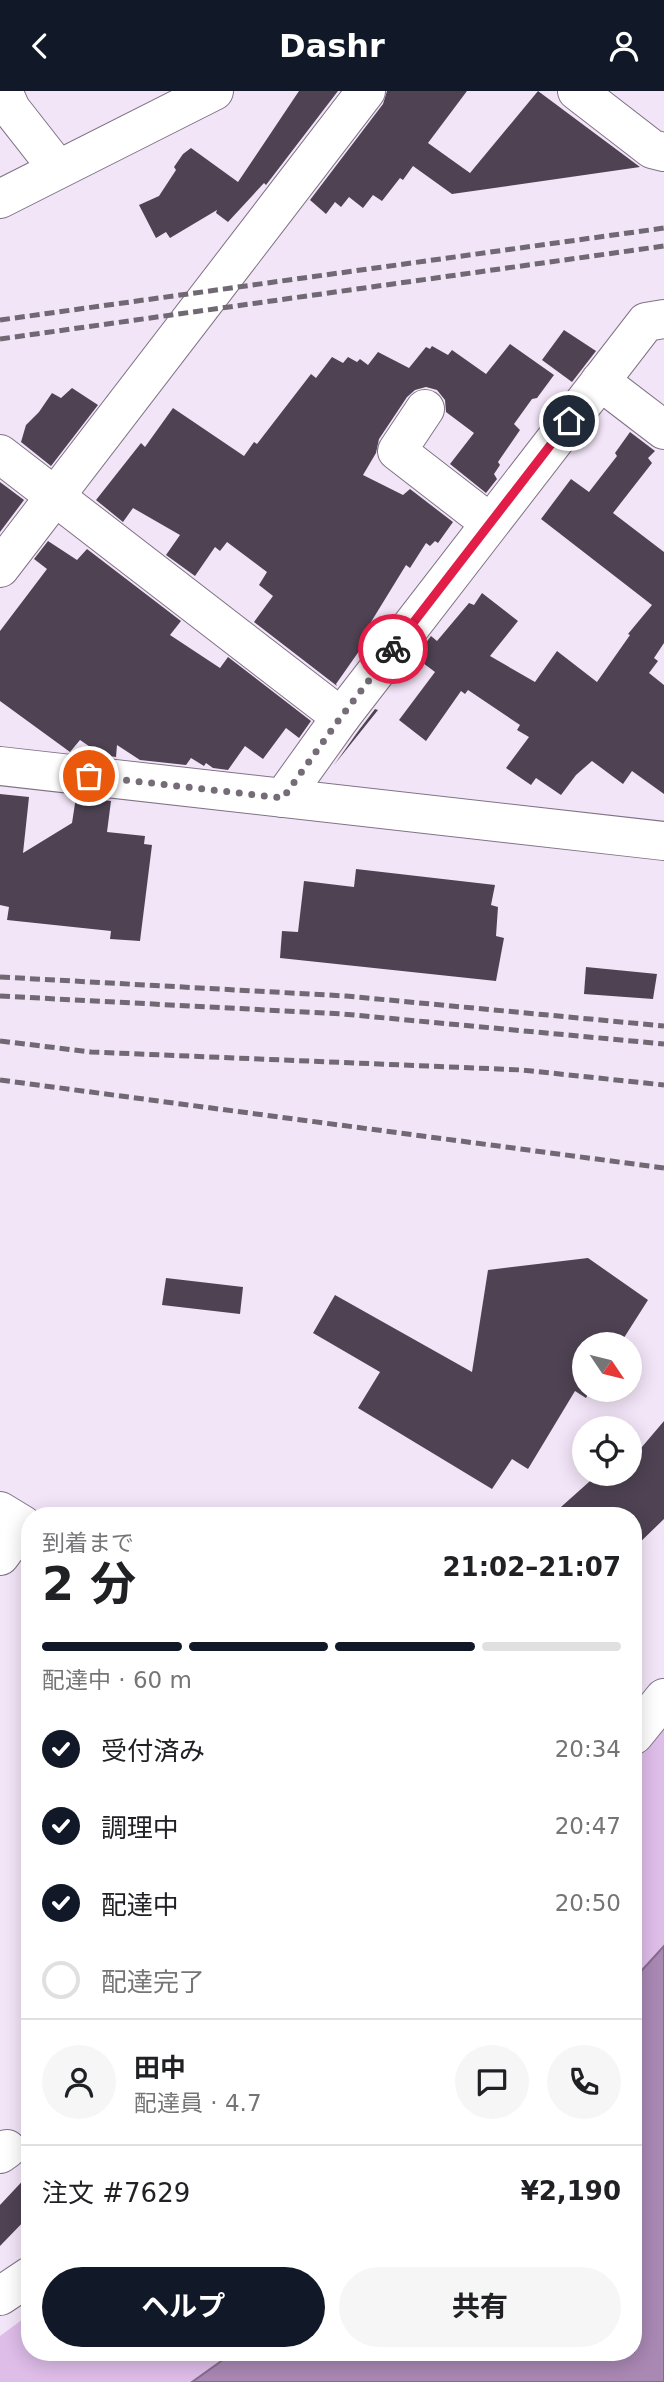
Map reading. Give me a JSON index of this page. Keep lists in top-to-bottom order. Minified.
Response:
{"north":"bottom right","page":{"header":"Dashr","heading":["2 分","到着まで","21:02–21:07"],"panel":["田中","配達員 · 4.7","注文 #7629","¥2,190"],"bar":"配達中 · 60 m","list":[["受付済み","20:34"],["調理中","20:47"],["配達中","20:50"],"配達完了"],"buttons":["ヘルプ","共有"]}}
